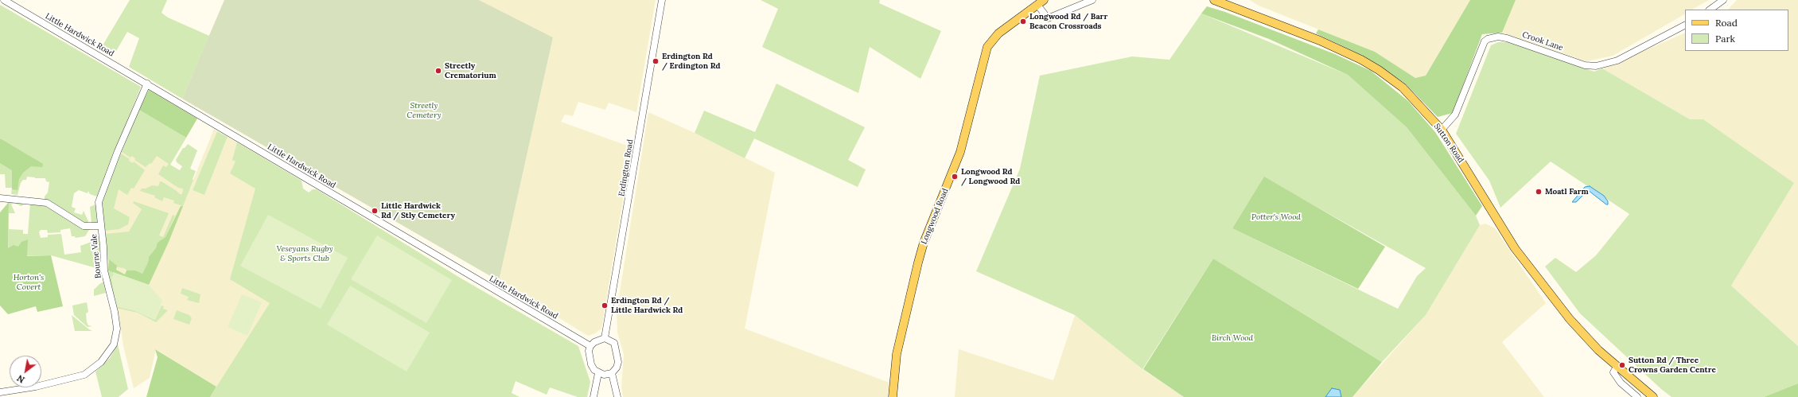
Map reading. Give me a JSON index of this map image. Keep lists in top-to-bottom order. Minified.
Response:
{"streets":{"main road":["Sutton Road","Longwood Road"],"street":["Little Hardwick Road","Crook Lane","Erdington Road","Bourne Vale"]},"crossings":[["Little Hardwick Road","Erdington Road"],["Little Hardwick Road","Bourne Vale"],["Crook Lane","Sutton Road"]],"parks":["Streetly Cemetery","Potter's Wood","Veseyans Rugby & Sports Club","Horton's Covert","Birch Wood"],"places":["Longwood Rd / Barr Beacon Crossroads","Erdington Rd / Erdington Rd","Streetly Crematorium","Longwood Rd / Longwood Rd","Moatl Farm","Little Hardwick Rd / Stly Cemetery","Erdington Rd / Little Hardwick Rd","Sutton Rd / Three Crowns Garden Centre"],"legend":["Road","Park"],"north":"bottom left"}
